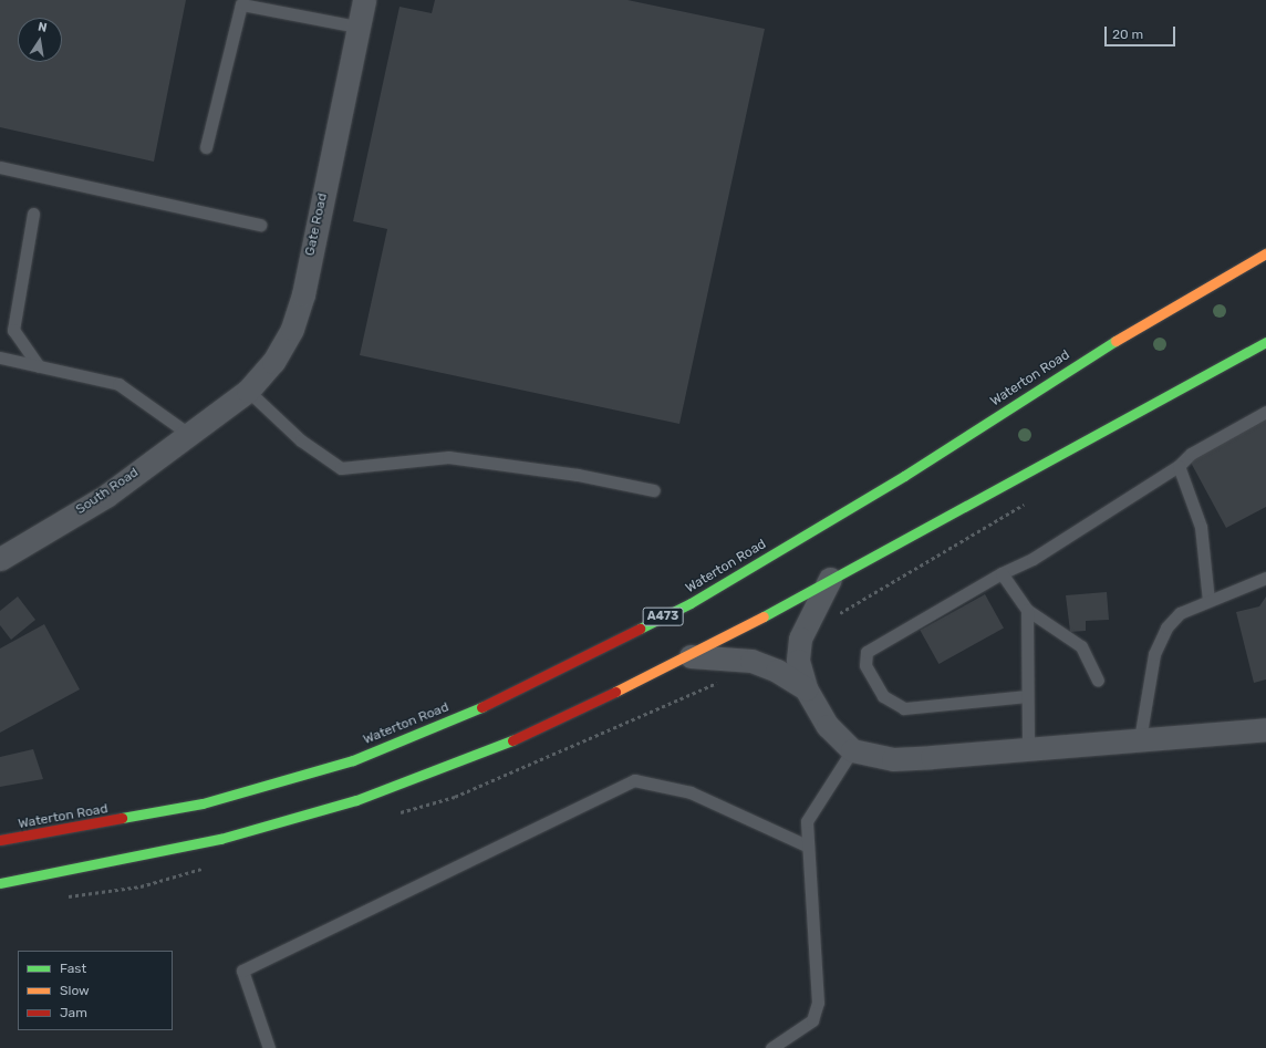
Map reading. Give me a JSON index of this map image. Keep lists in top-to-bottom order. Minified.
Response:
{"streets":{"main road":["Waterton Road","A473"],"street":["Gate Road","South Road"]},"crossings":[["Gate Road","South Road"]],"legend":["Fast","Slow","Jam"],"scale_bar":"20 m","north":"top"}
